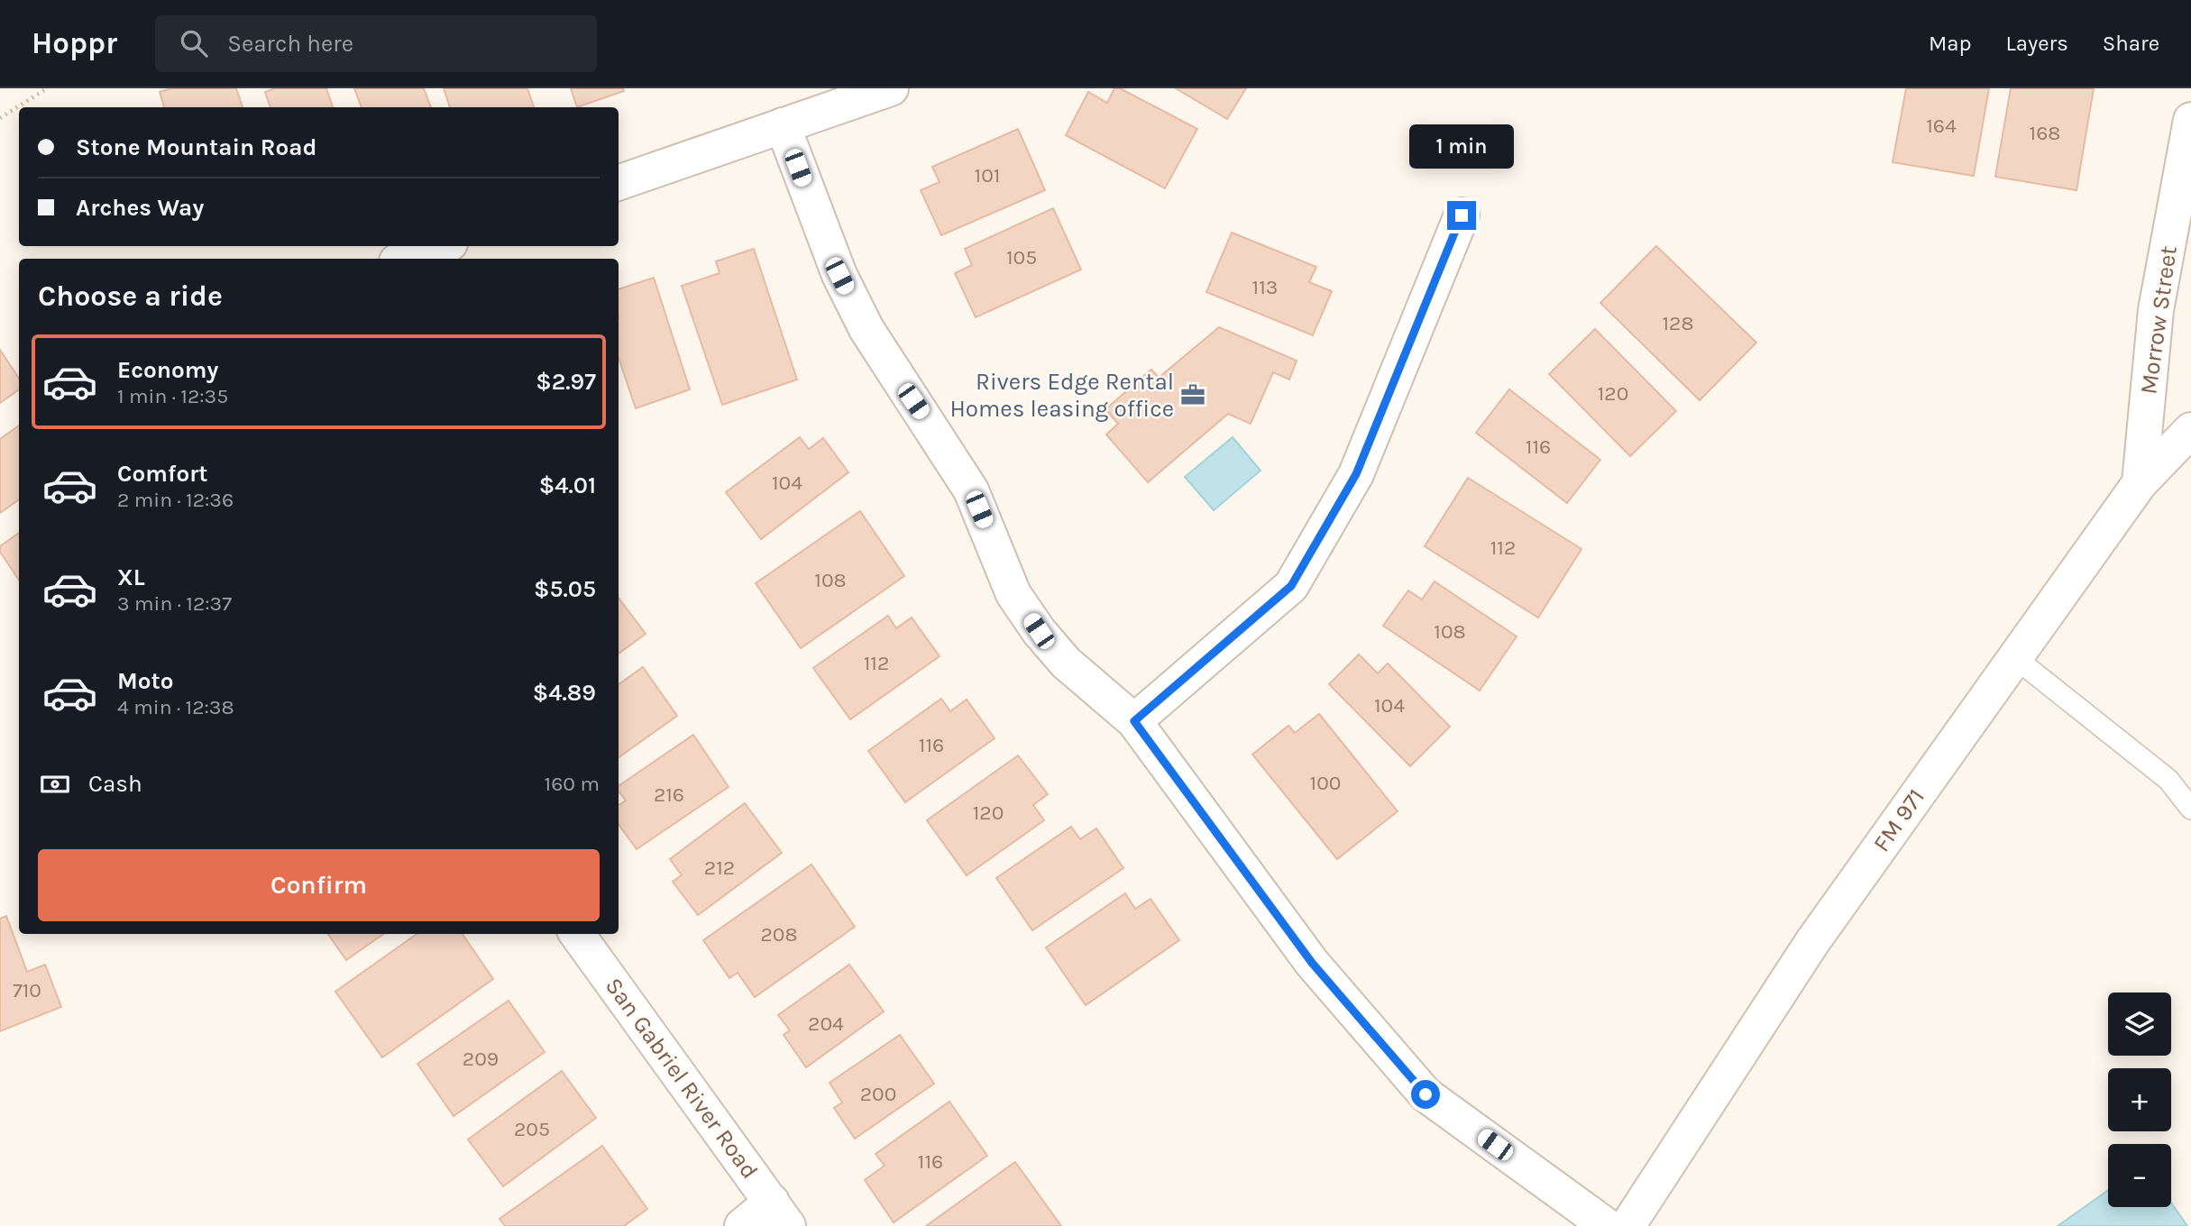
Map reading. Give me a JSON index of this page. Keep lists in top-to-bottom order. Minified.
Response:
{"streets":{"street":["Morrow Street","FM 971","San Gabriel River Road"]},"crossings":[["Morrow Street","FM 971"]],"places":{"office":["Rivers Edge Rental Homes leasing office"]},"house_numbers":["164","168","101","105","113","128","120","116","104","112","108","108","112","104","116","100","216","120","212","208","710","204","209","200","205","116"],"page":{"header":"Hoppr","search":"Search here","nav":["Map","Layers","Share"],"banner":["Stone Mountain Road","Arches Way"],"bubble":"1 min","heading":"Choose a ride","list":[{"name":"Economy","note":"1 min · 12:35","value":"$2.97"},{"name":"Comfort","note":"2 min · 12:36","value":"$4.01"},{"name":"XL","note":"3 min · 12:37","value":"$5.05"},{"name":"Moto","note":"4 min · 12:38","value":"$4.89"}],"pay":["Cash","160 m"],"buttons":"Confirm","map_buttons":["+","−"]}}
